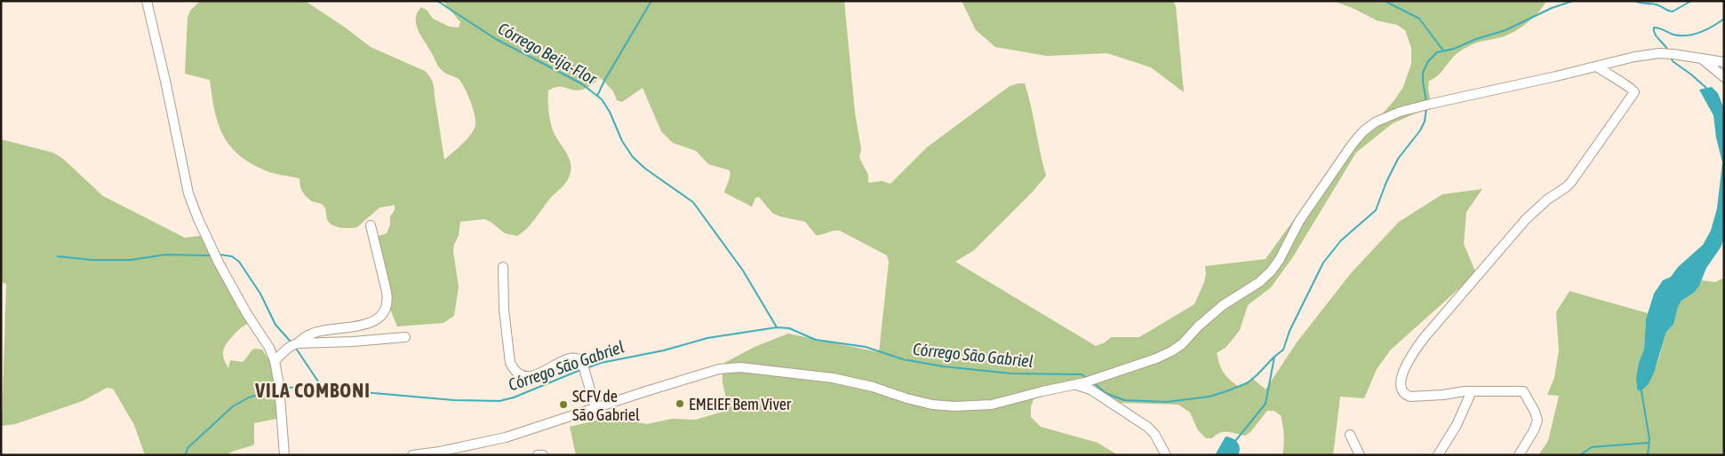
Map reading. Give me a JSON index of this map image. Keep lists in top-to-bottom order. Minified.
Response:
{"districts":["VILA COMBONI"],"water":["Córrego Beija-Flor","Córrego São Gabriel"],"places":["EMEIEF Bem Viver","SCFV de São Gabriel"]}
